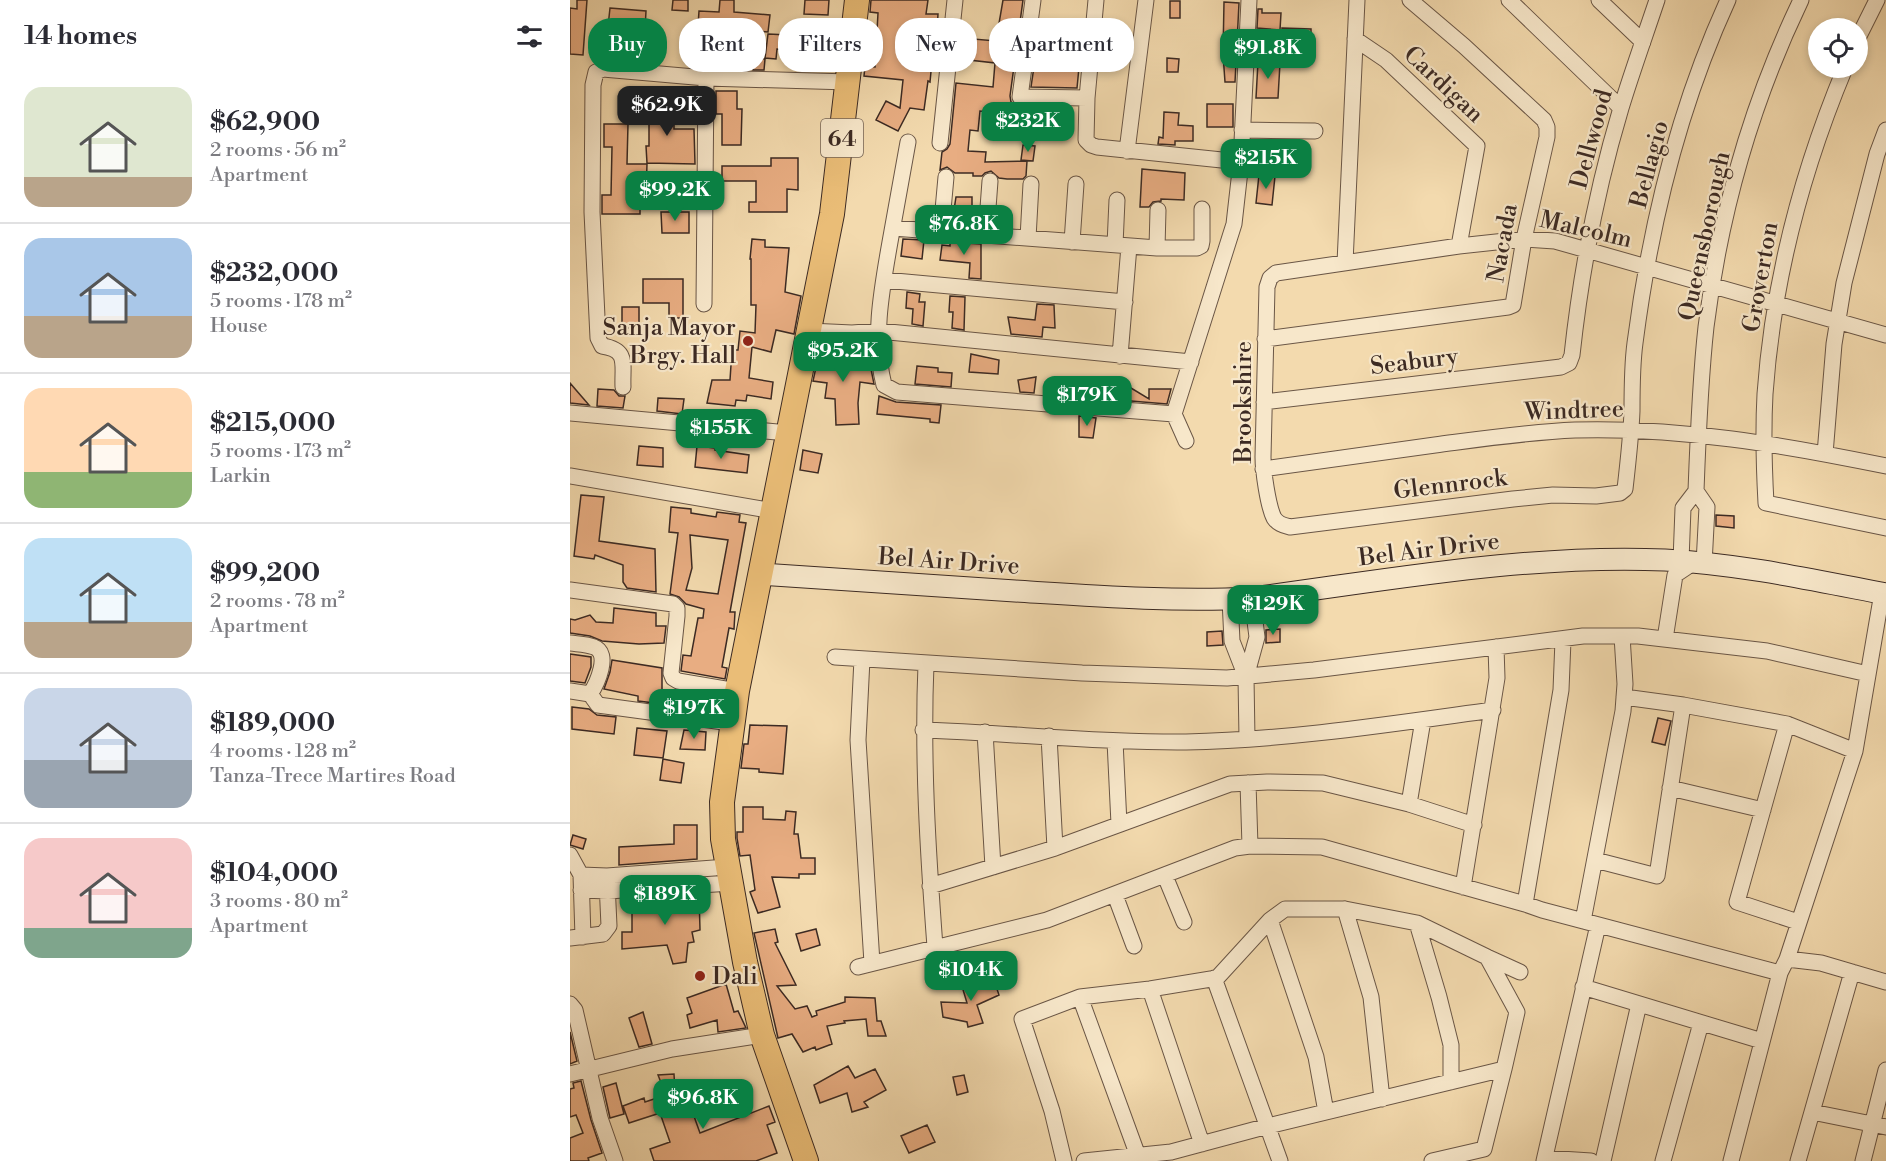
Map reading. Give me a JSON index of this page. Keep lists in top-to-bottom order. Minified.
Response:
{"streets":{"main road":["64"],"street":["Cardigan","Dellwood","Bellagio","Malcolm","Queensborough","Nacada","Groverton","Seabury","Brookshire","Windtree","Glennrock","Bel Air Drive"]},"crossings":[["Cardigan","Malcolm"],["64","Bel Air Drive"],["Dellwood","Malcolm"],["Dellwood","Seabury"],["Bellagio","Malcolm"],["Bellagio","Windtree"],["Bellagio","Glennrock"],["Malcolm","Queensborough"],["Malcolm","Nacada"],["Malcolm","Groverton"],["Malcolm","Brookshire"],["Queensborough","Windtree"],["Nacada","Brookshire"],["Groverton","Windtree"],["Seabury","Brookshire"],["Brookshire","Windtree"],["Brookshire","Glennrock"]],"places":["Sanja Mayor Brgy. Hall","Dali"],"page":{"heading":"14 homes","chip":["Buy","Rent","Filters","New","Apartment"],"price":["$91.8K","$62.9K","$232K","$215K","$99.2K","$76.8K","$95.2K","$179K","$155K","$129K","$197K","$189K","$104K","$96.8K"],"list":[{"name":"$62,900","note":"2 rooms · 56 m² · Apartment"},{"name":"$232,000","note":"5 rooms · 178 m² · House"},{"name":"$215,000","note":"5 rooms · 173 m² · Larkin"},{"name":"$99,200","note":"2 rooms · 78 m² · Apartment"},{"name":"$189,000","note":"4 rooms · 128 m² · Tanza-Trece Martires Road"},{"name":"$104,000","note":"3 rooms · 80 m² · Apartment"}]}}
